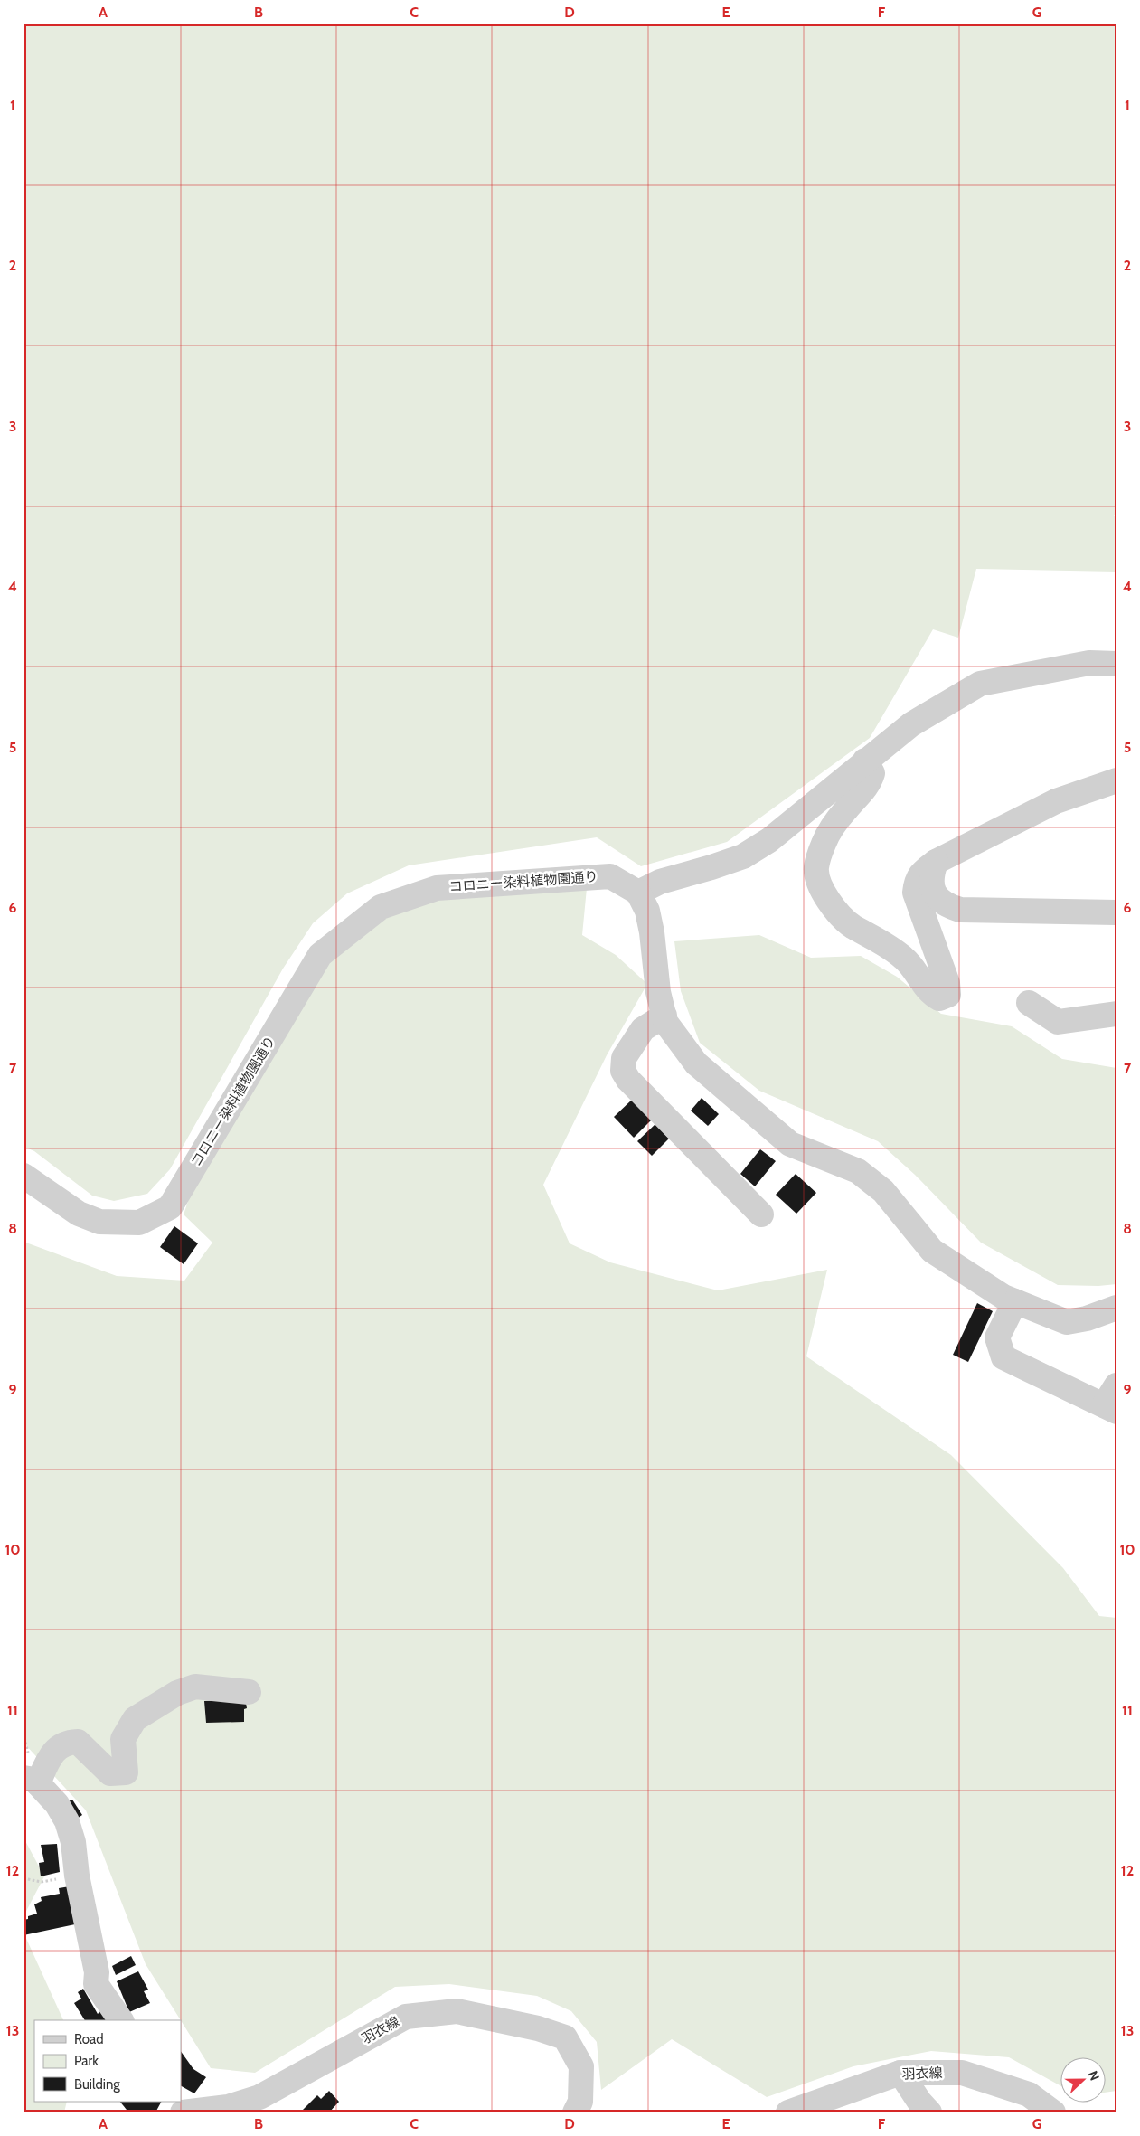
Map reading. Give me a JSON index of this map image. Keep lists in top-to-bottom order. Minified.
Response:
{"streets":{"street":["コロニー染料植物園通り","羽衣線"]},"legend":["Road","Park","Building"],"north":"right","grid":{"columns":["A","B","C","D","E","F","G"],"rows":["1","2","3","4","5","6","7","8","9","10","11","12","13"]}}
